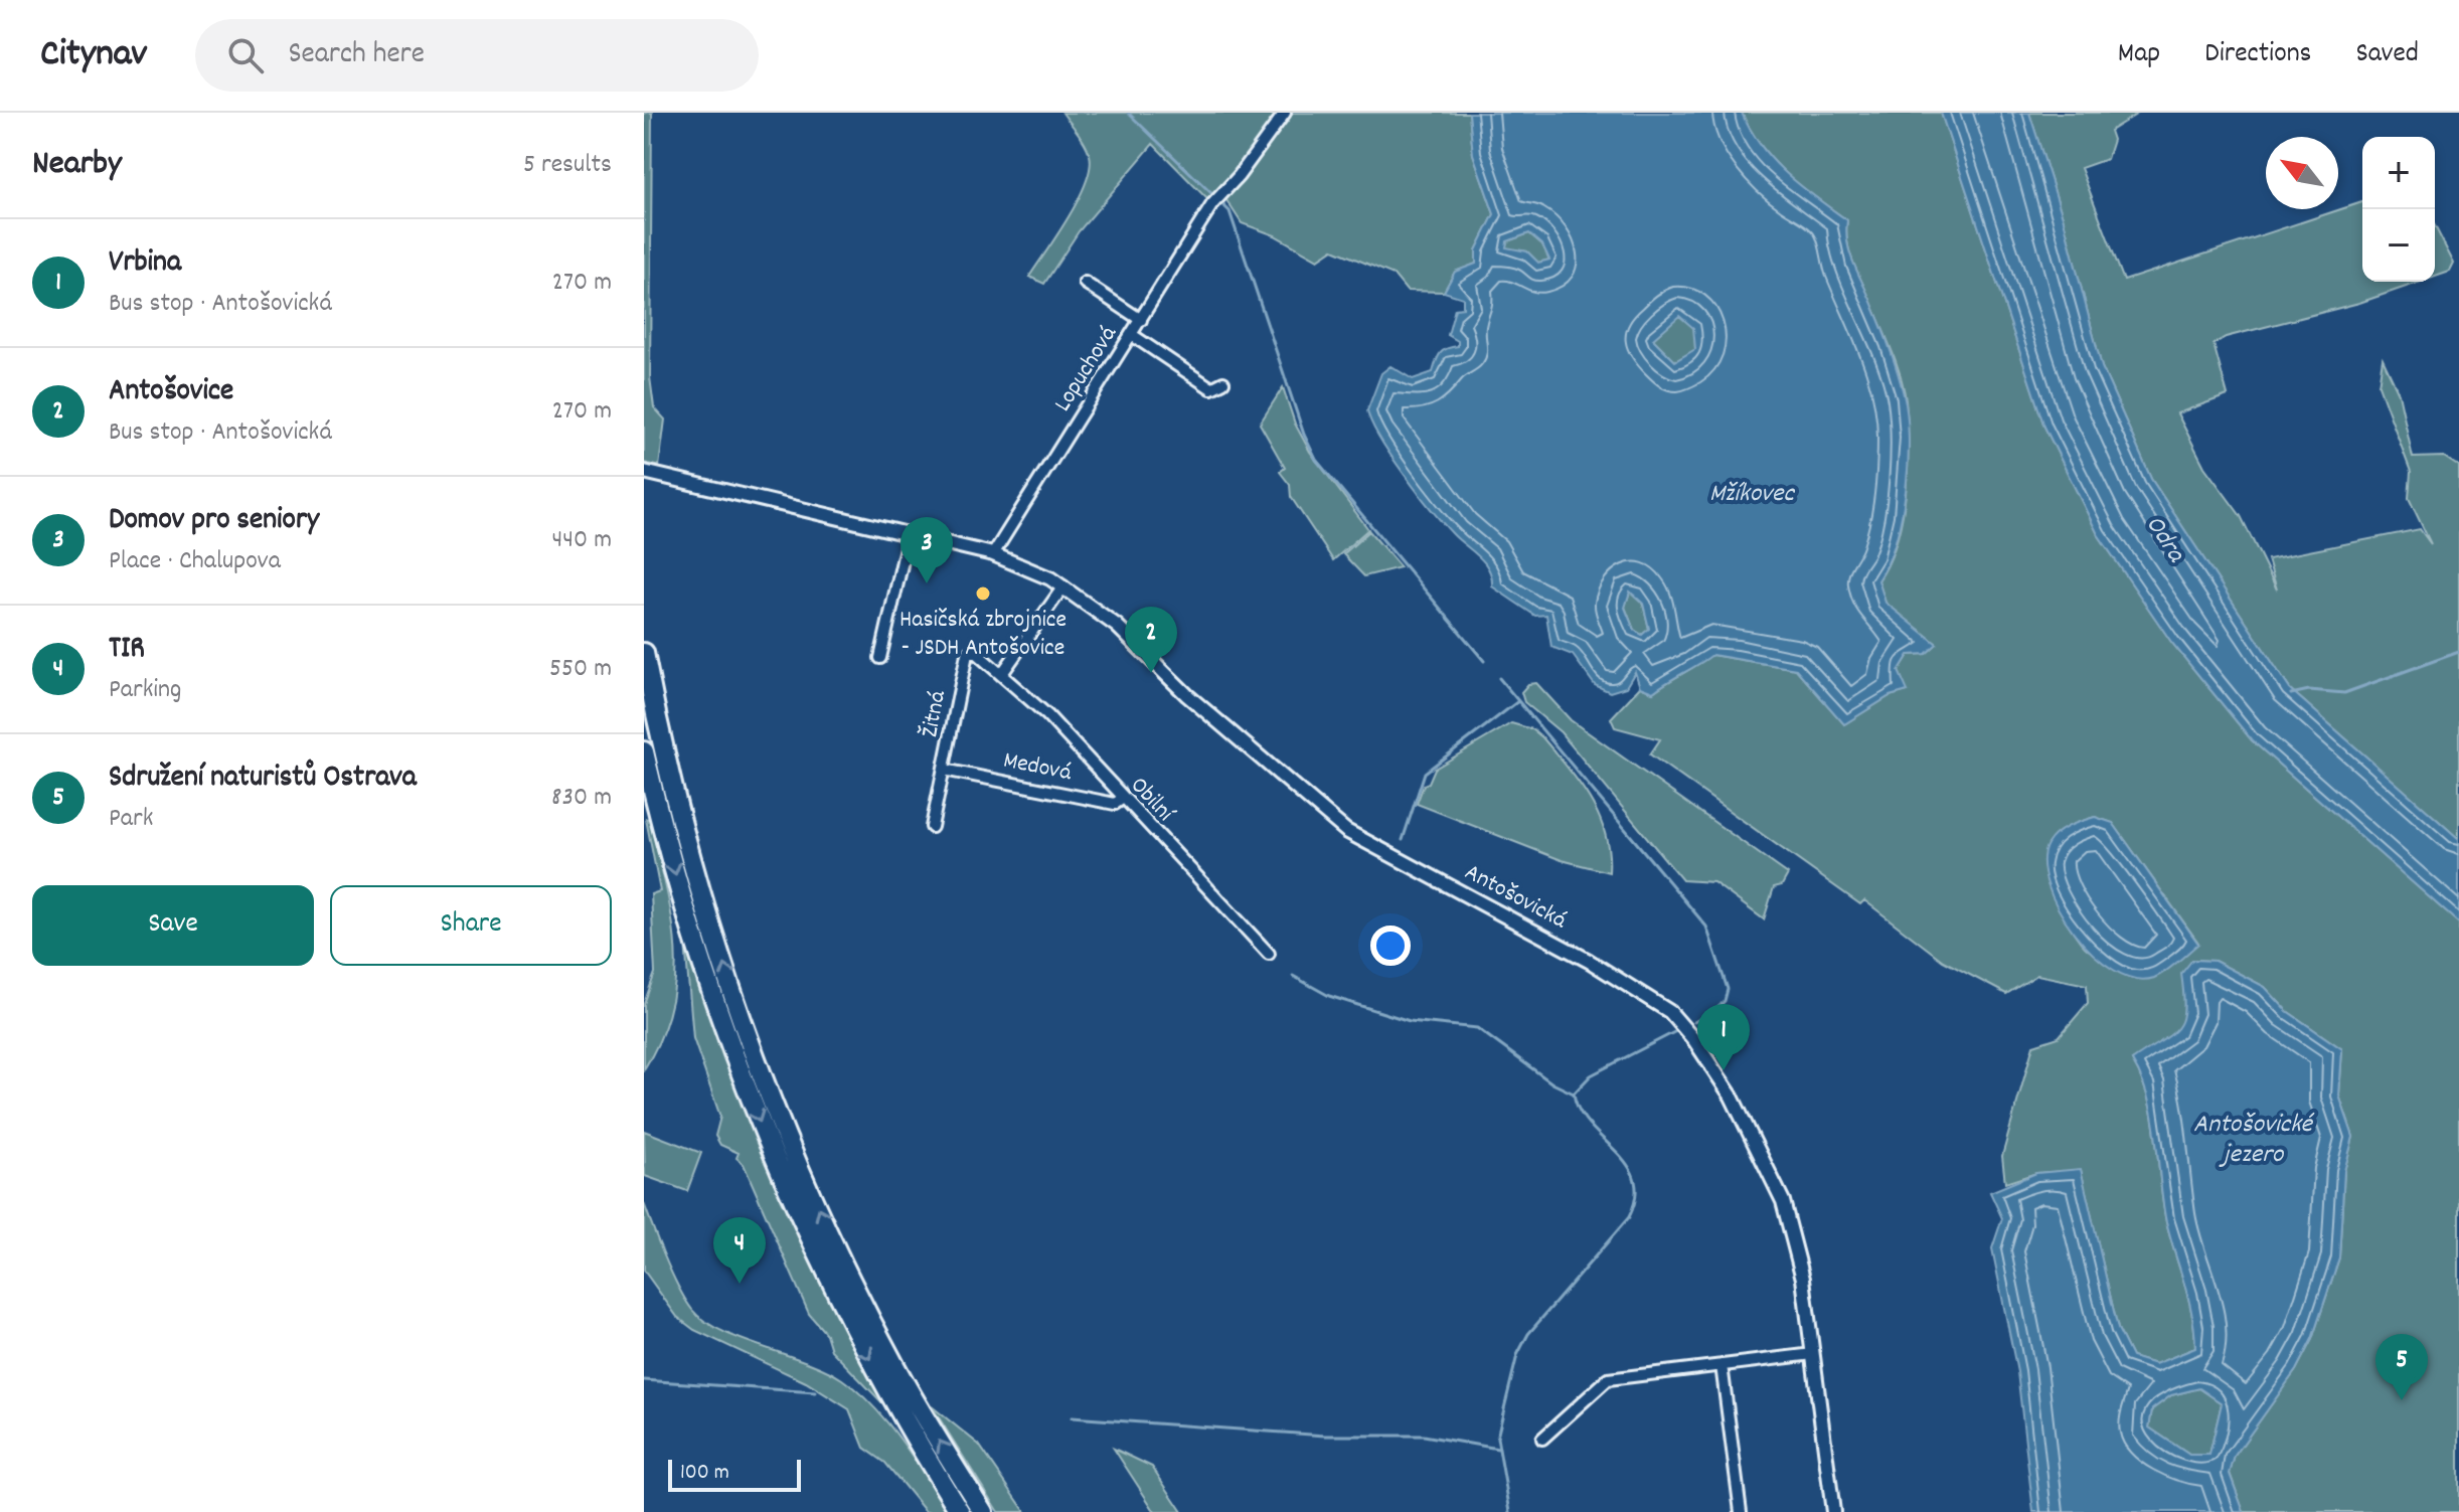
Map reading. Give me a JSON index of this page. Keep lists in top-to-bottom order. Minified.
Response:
{"streets":{"street":["Lopuchová","Žitná","Medová","Obilní","Antošovická"]},"crossings":[["Lopuchová","Antošovická"],["Žitná","Medová"],["Žitná","Obilní"],["Medová","Obilní"]],"water":["Mžíkovec","Odra","Antošovické jezero"],"places":["Hasičská zbrojnice - JSDH Antošovice"],"scale_bar":"100 m","north":"top left","page":{"header":"Citynav","search":"Search here","nav":["Map","Directions","Saved"],"heading":["Nearby","5 results"],"map_buttons":["+","−"],"list":[{"mark":"1","name":"Vrbina","note":"Bus stop · Antošovická","value":"270 m"},{"mark":"2","name":"Antošovice","note":"Bus stop · Antošovická","value":"270 m"},{"mark":"3","name":"Domov pro seniory","note":"Place · Chalupova","value":"440 m"},{"mark":"4","name":"TIR","note":"Parking","value":"550 m"},{"mark":"5","name":"Sdružení naturistů Ostrava","note":"Park","value":"830 m"}],"pins":["3","2","1","4","5"],"buttons":["Save","Share"],"scale":"100 m"}}
